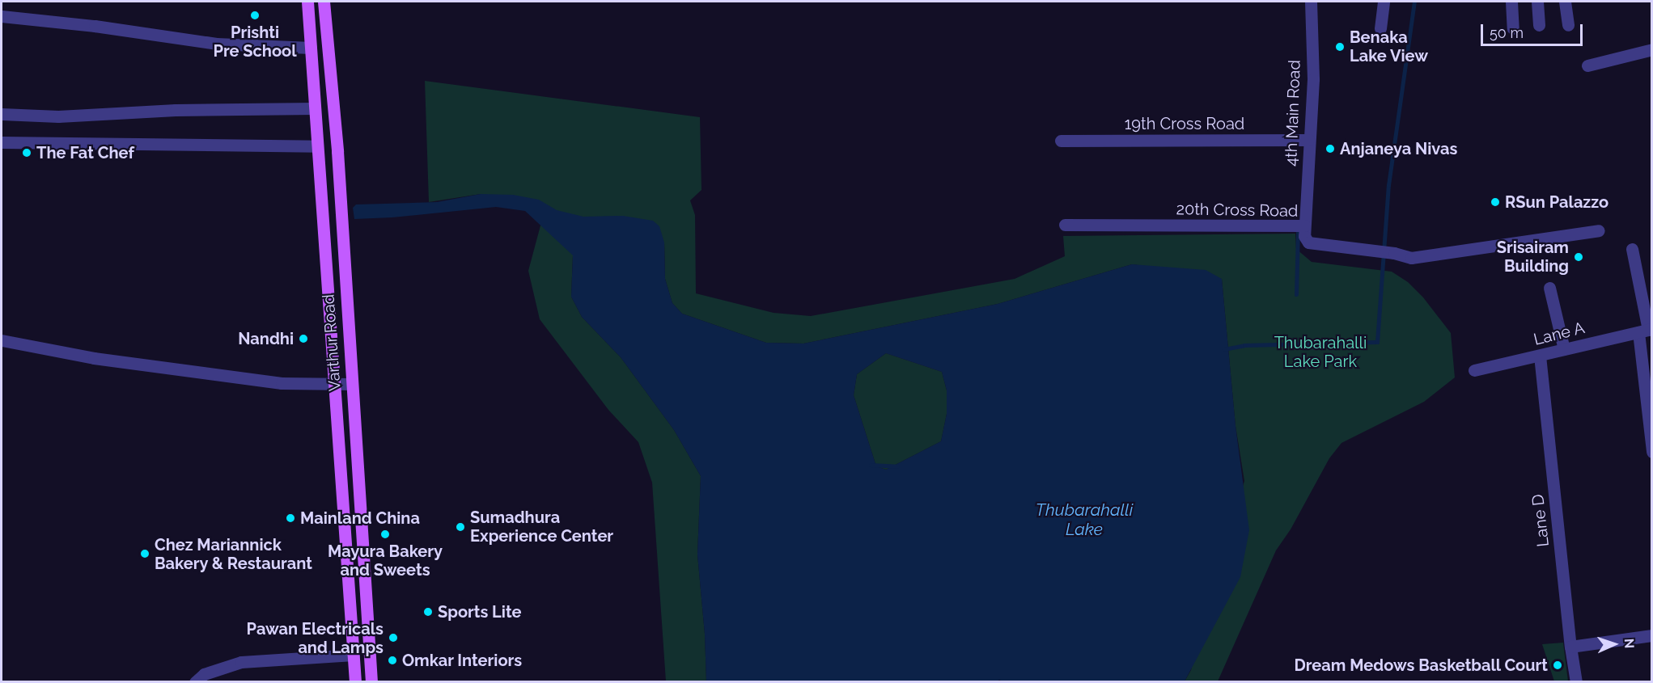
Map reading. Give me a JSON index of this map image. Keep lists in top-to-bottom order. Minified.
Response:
{"streets":{"main road":["Varthur Road"],"street":["4th Main Road","19th Cross Road","20th Cross Road","Lane A","Lane D"]},"crossings":[["4th Main Road","19th Cross Road"],["4th Main Road","20th Cross Road"],["Lane A","Lane D"]],"water":["Thubarahalli Lake"],"parks":["Thubarahalli Lake Park"],"places":["Prishti Pre School","Benaka Lake View","Anjaneya Nivas","The Fat Chef","RSun Palazzo","Srisairam Building","Nandhi","Mainland China","Sumadhura Experience Center","Mayura Bakery and Sweets","Chez Mariannick Bakery & Restaurant","Sports Lite","Pawan Electricals and Lamps","Omkar Interiors","Dream Medows Basketball Court"],"scale_bar":"50 m","north":"right"}
